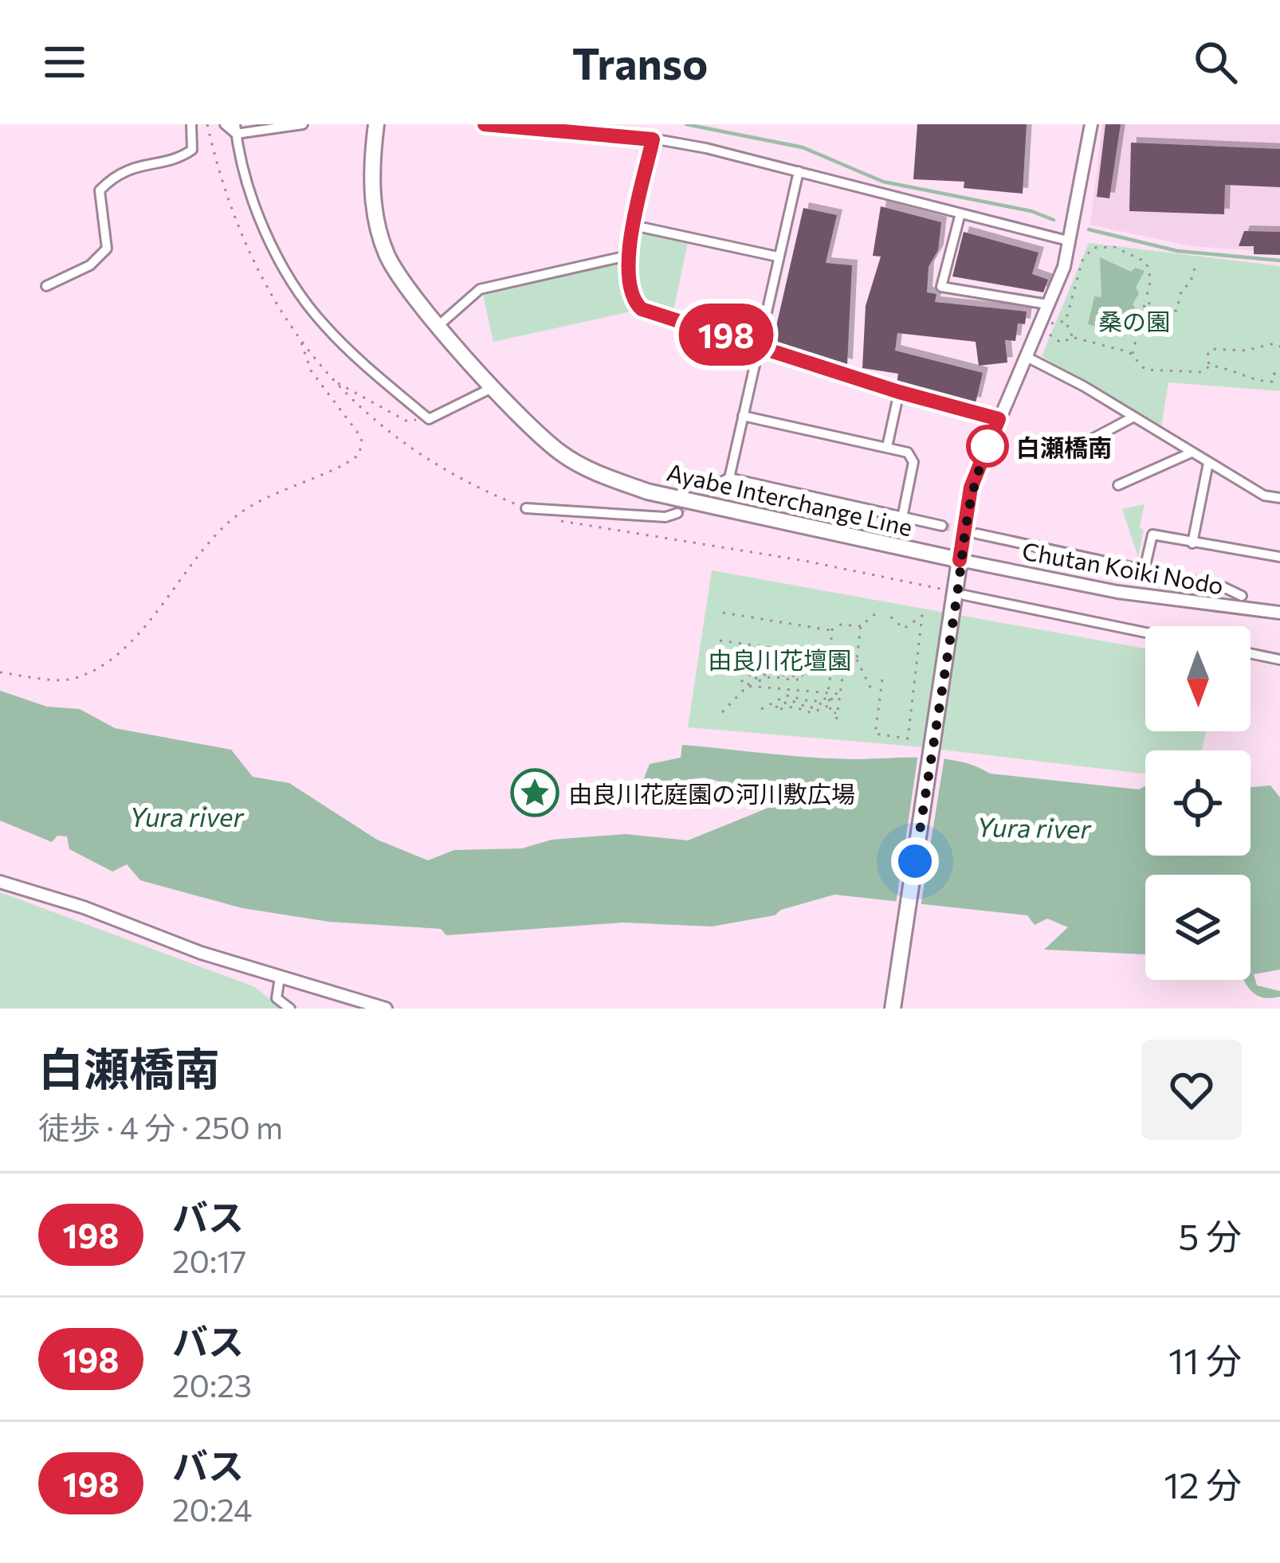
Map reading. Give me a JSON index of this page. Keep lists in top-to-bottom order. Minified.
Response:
{"streets":{"main road":["Ayabe Interchange Line"],"street":["Chutan Koiki Nodo"]},"crossings":[["Ayabe Interchange Line","Chutan Koiki Nodo"]],"water":["Yura river"],"parks":["桑の園","由良川花壇園"],"places":{"other":["白瀬橋南"],"place":["由良川花庭園の河川敷広場"]},"lines":["bus line 198"],"north":"bottom","page":{"header":"Transo","on_map":"198","heading":["白瀬橋南","徒歩 · 4 分 · 250 m"],"list":[{"mark":"198","name":"バス","note":"20:17","value":"5 分"},{"mark":"198","name":"バス","note":"20:23","value":"11 分"},{"mark":"198","name":"バス","note":"20:24","value":"12 分"}]}}
